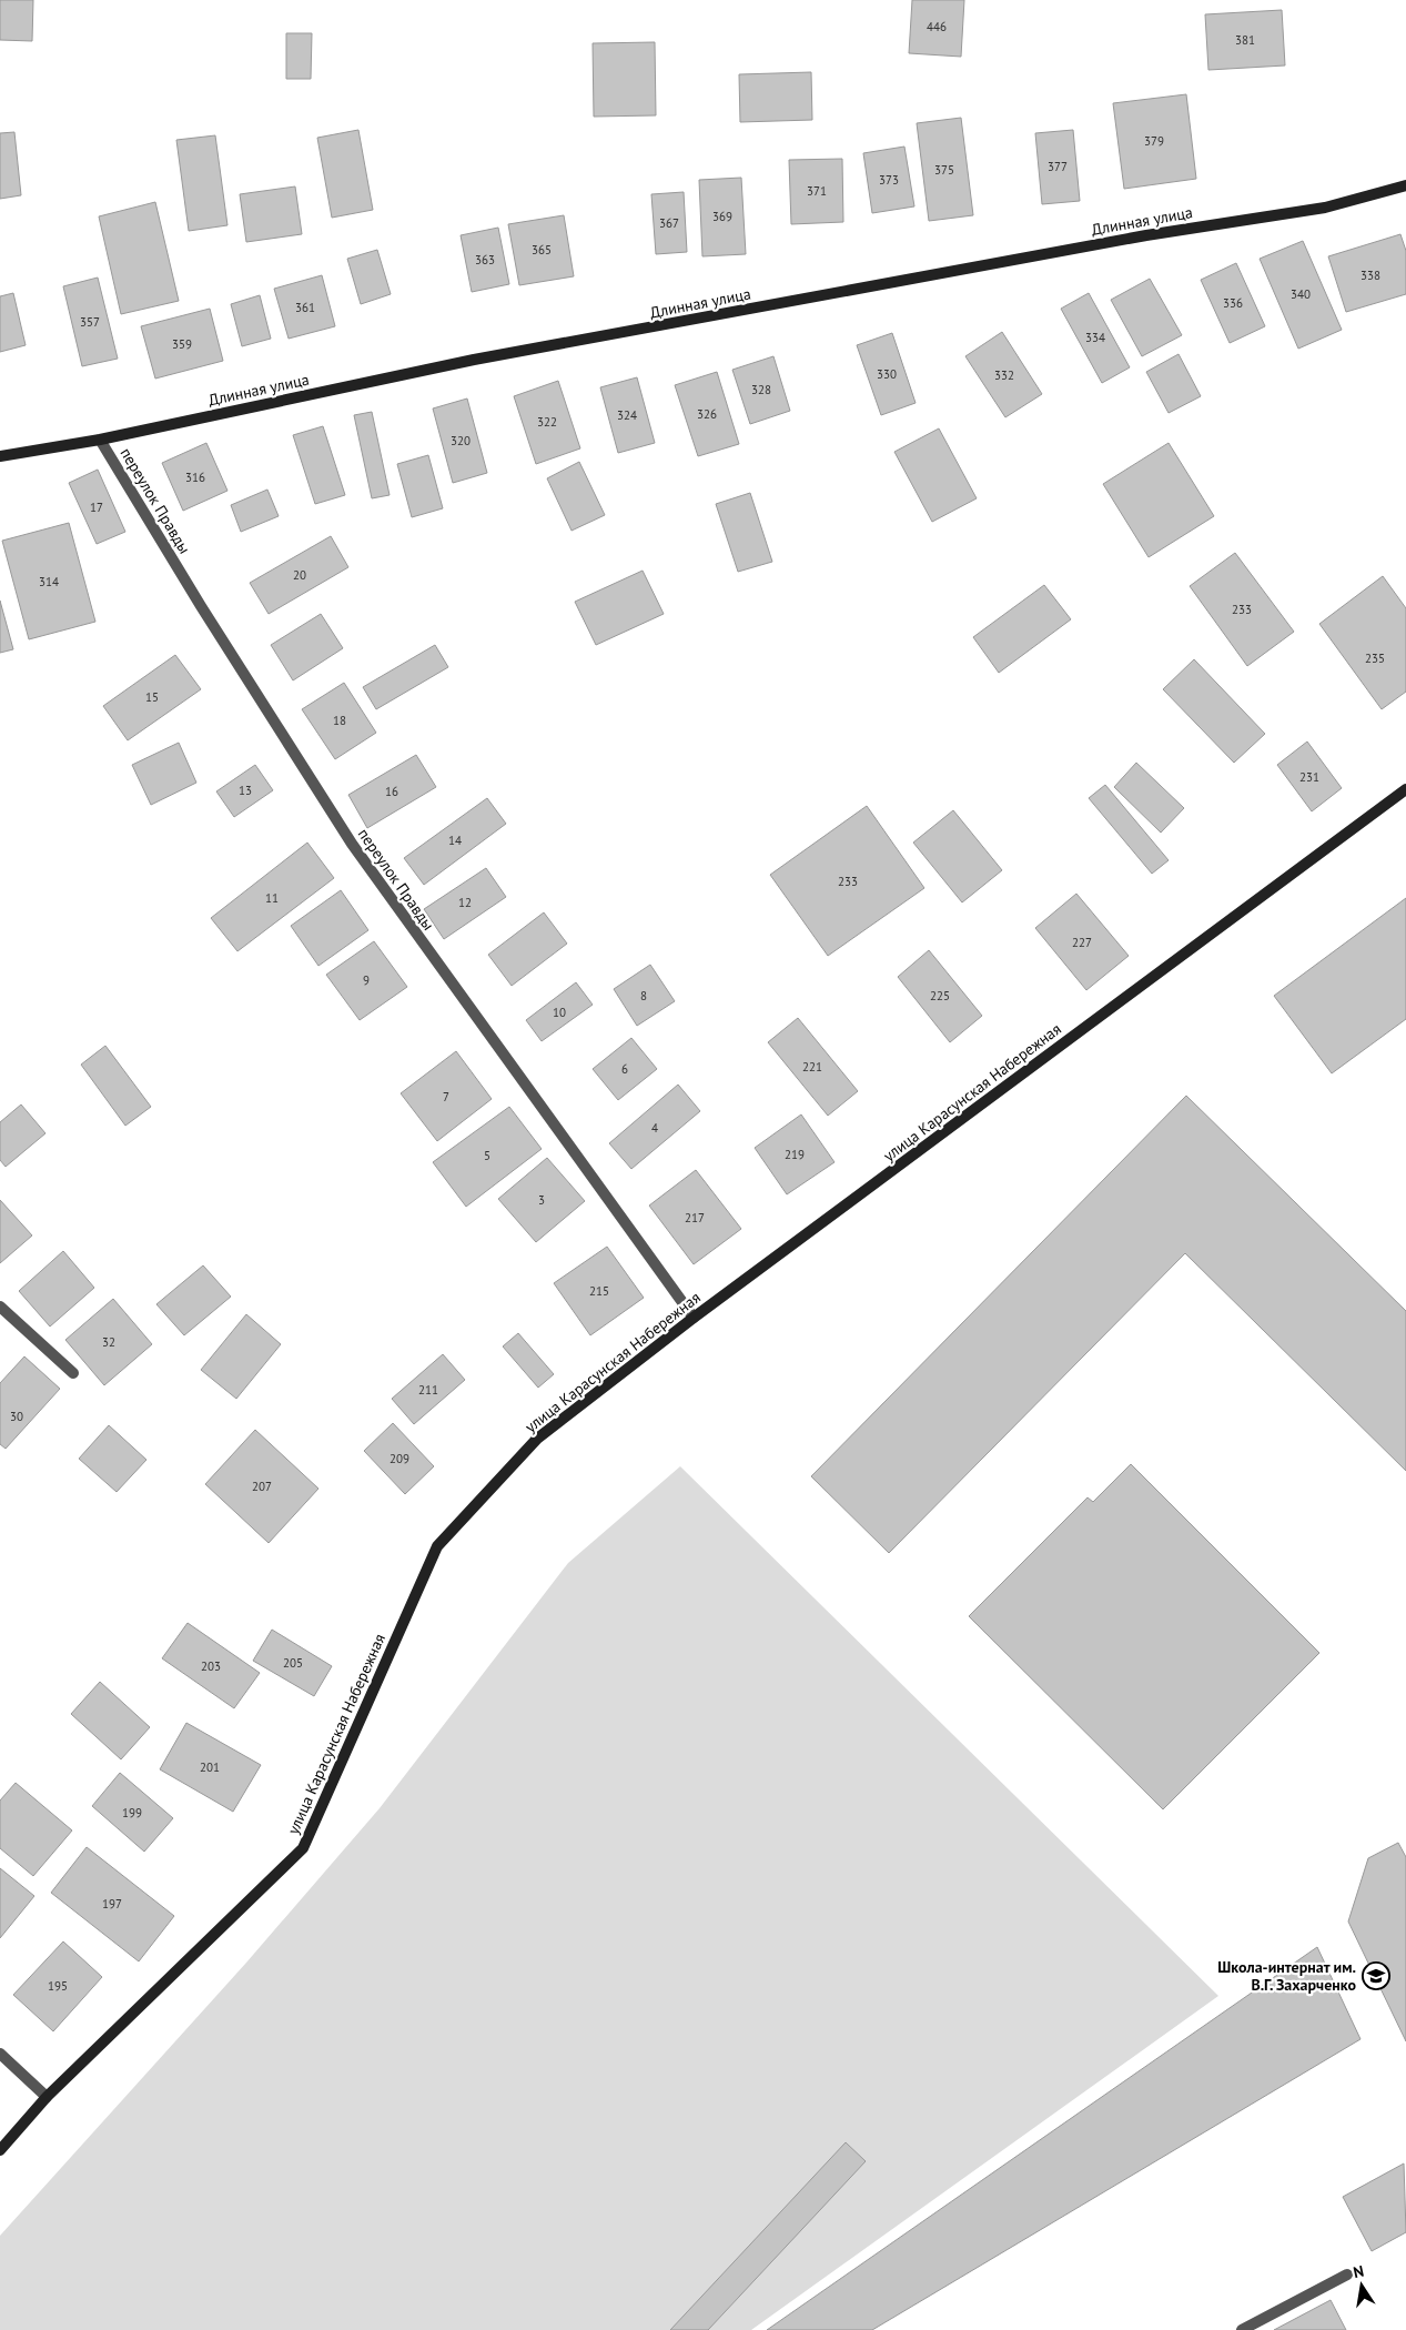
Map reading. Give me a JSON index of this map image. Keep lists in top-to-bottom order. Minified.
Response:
{"streets":{"street":["Длинная улица","переулок Правды","улица Карасунская Набережная"]},"crossings":[["Длинная улица","переулок Правды"],["переулок Правды","улица Карасунская Набережная"]],"places":{"school or university":["Школа-интернат им. В.Г. Захарченко"]},"house_numbers":["446","381","379","377","375","373","371","369","367","365","363","338","340","336","361","357","334","359","330","332","328","326","324","322","320","316","17","20","314","233","235","15","18","231","13","16","14","233","11","12","227","9","8","225","10","221","6","7","4","219","5","3","217","215","32","211","30","209","207","205","203","201","199","197","195"],"north":"top"}
